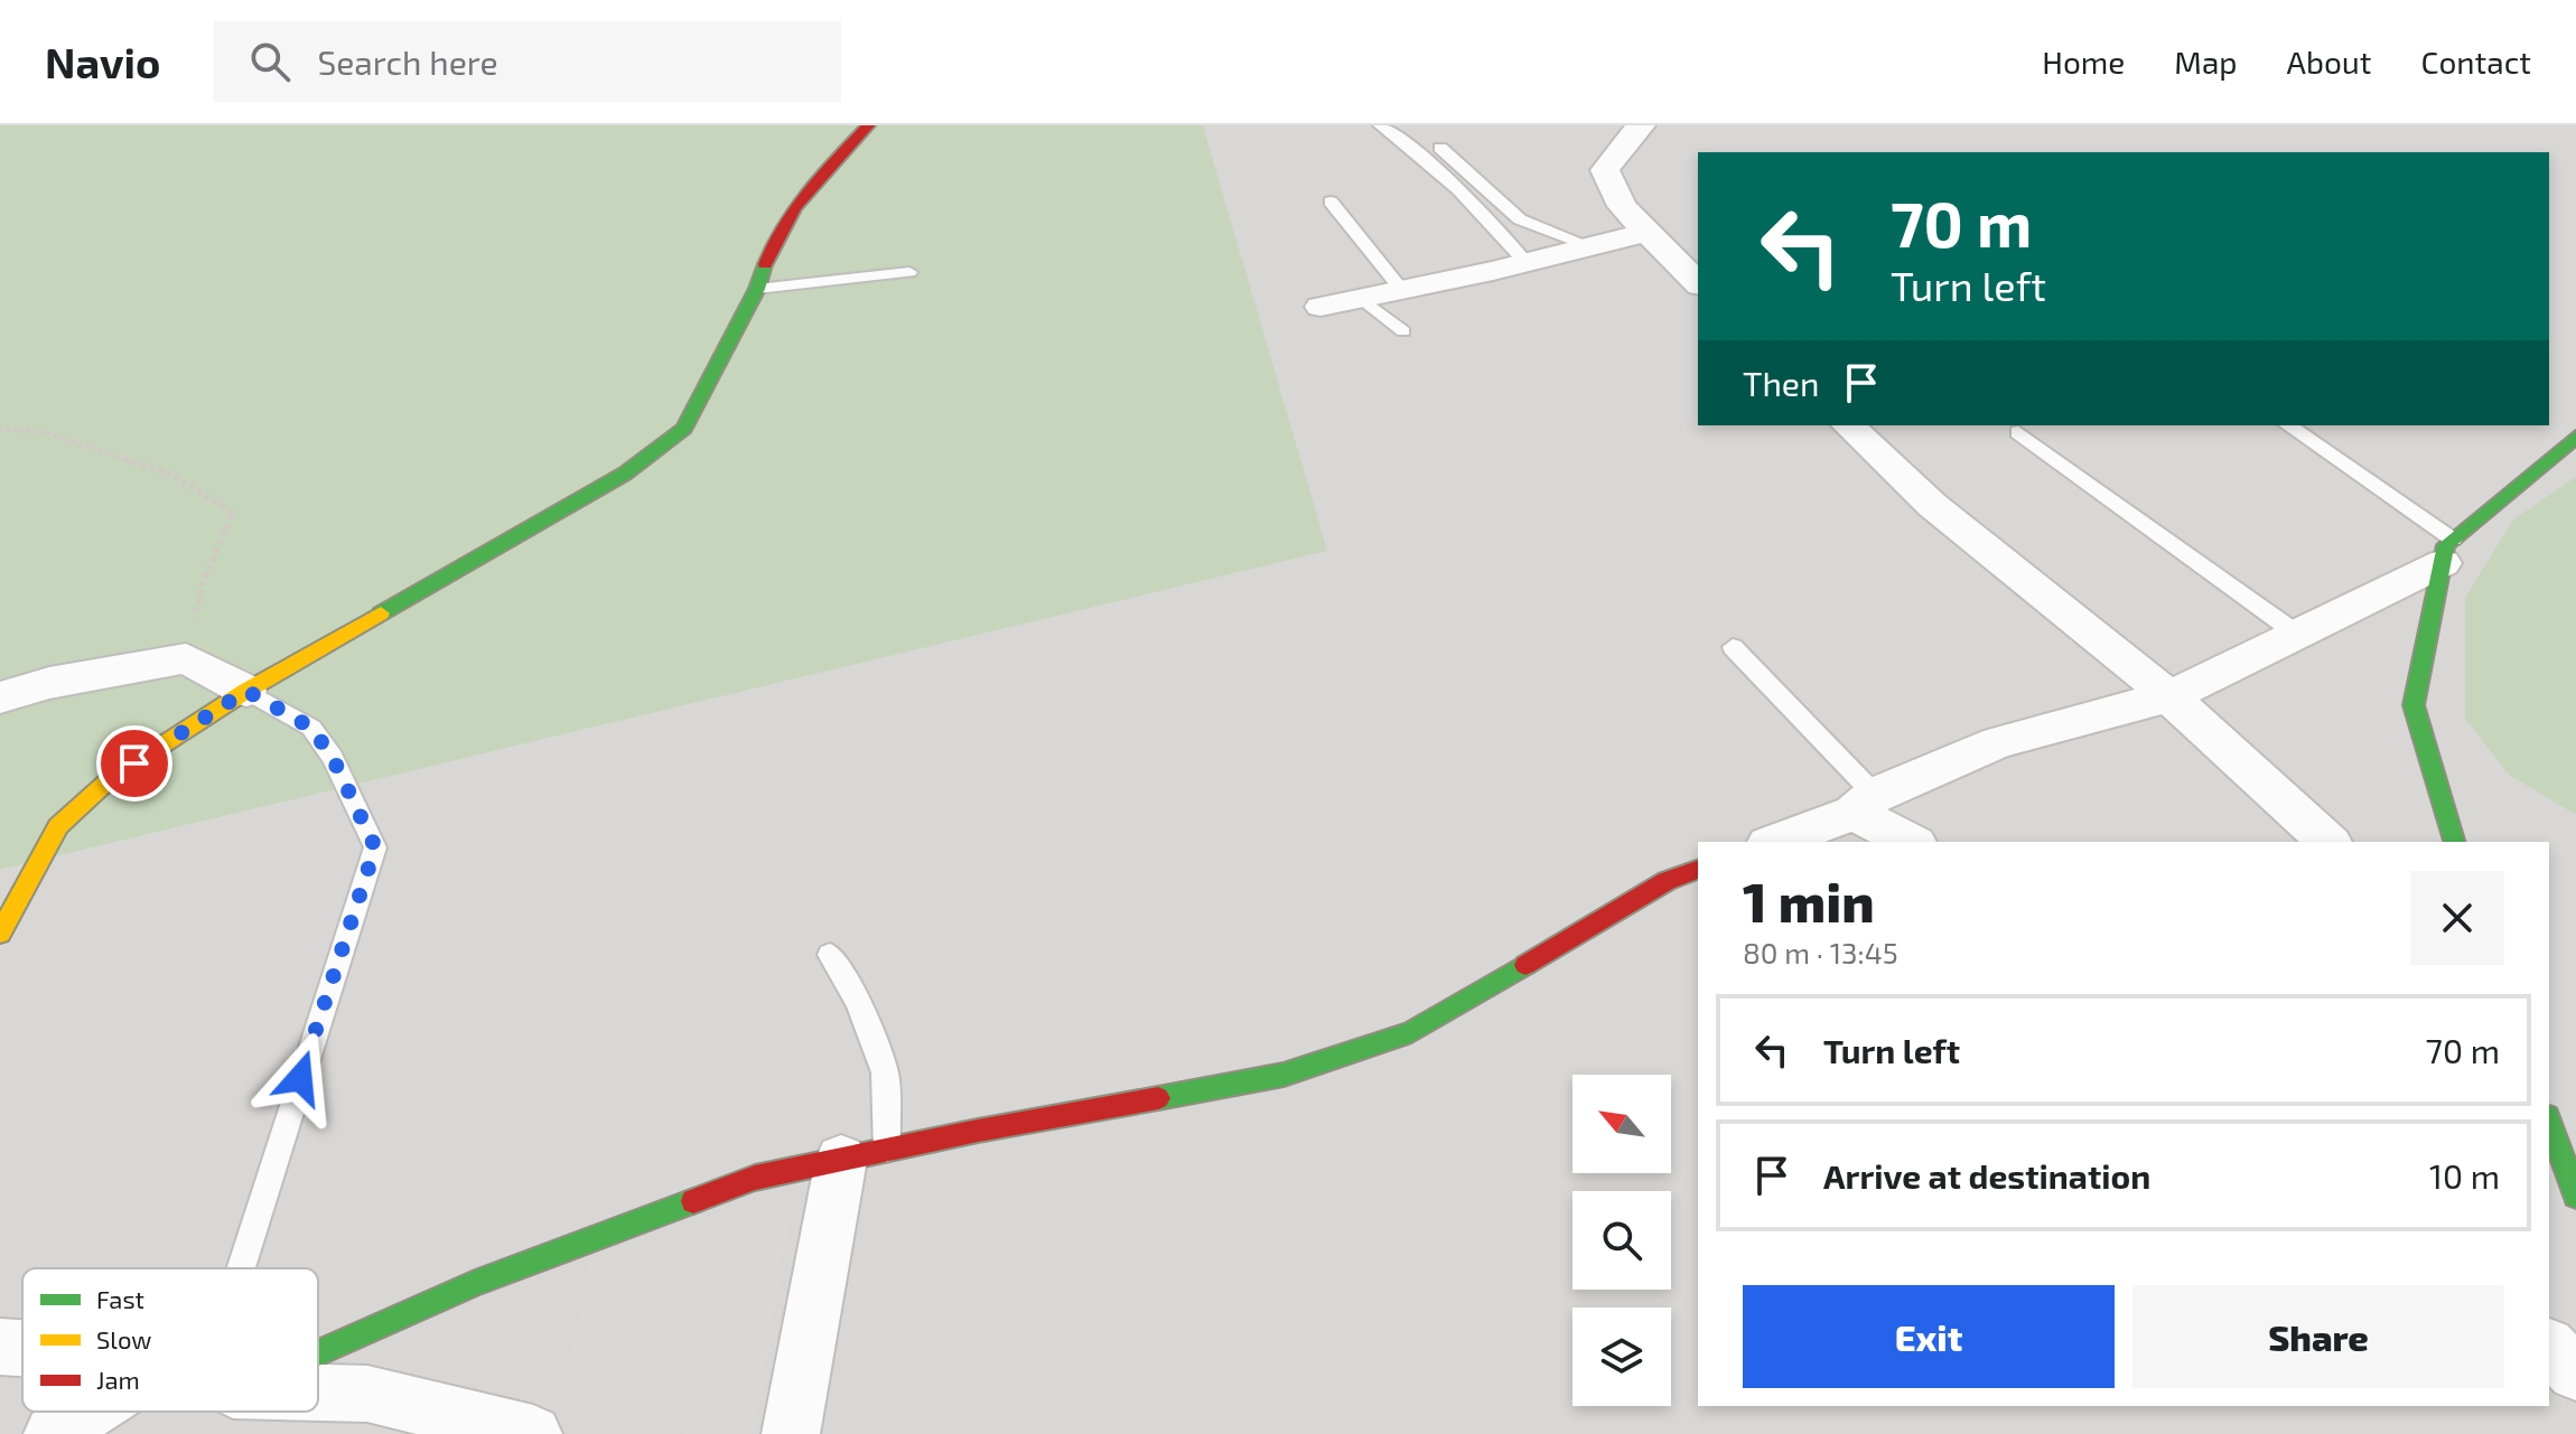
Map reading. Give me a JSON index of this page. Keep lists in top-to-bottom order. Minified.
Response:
{"legend":["Fast","Slow","Jam"],"north":"top left","page":{"header":"Navio","search":"Search here","nav":["Home","Map","About","Contact"],"turn":["70 m","Turn left"],"then":"Then","heading":["1 min","80 m · 13:45"],"list":[{"name":"Turn left","value":"70 m"},{"name":"Arrive at destination","value":"10 m"}],"buttons":["Exit","Share"]}}
